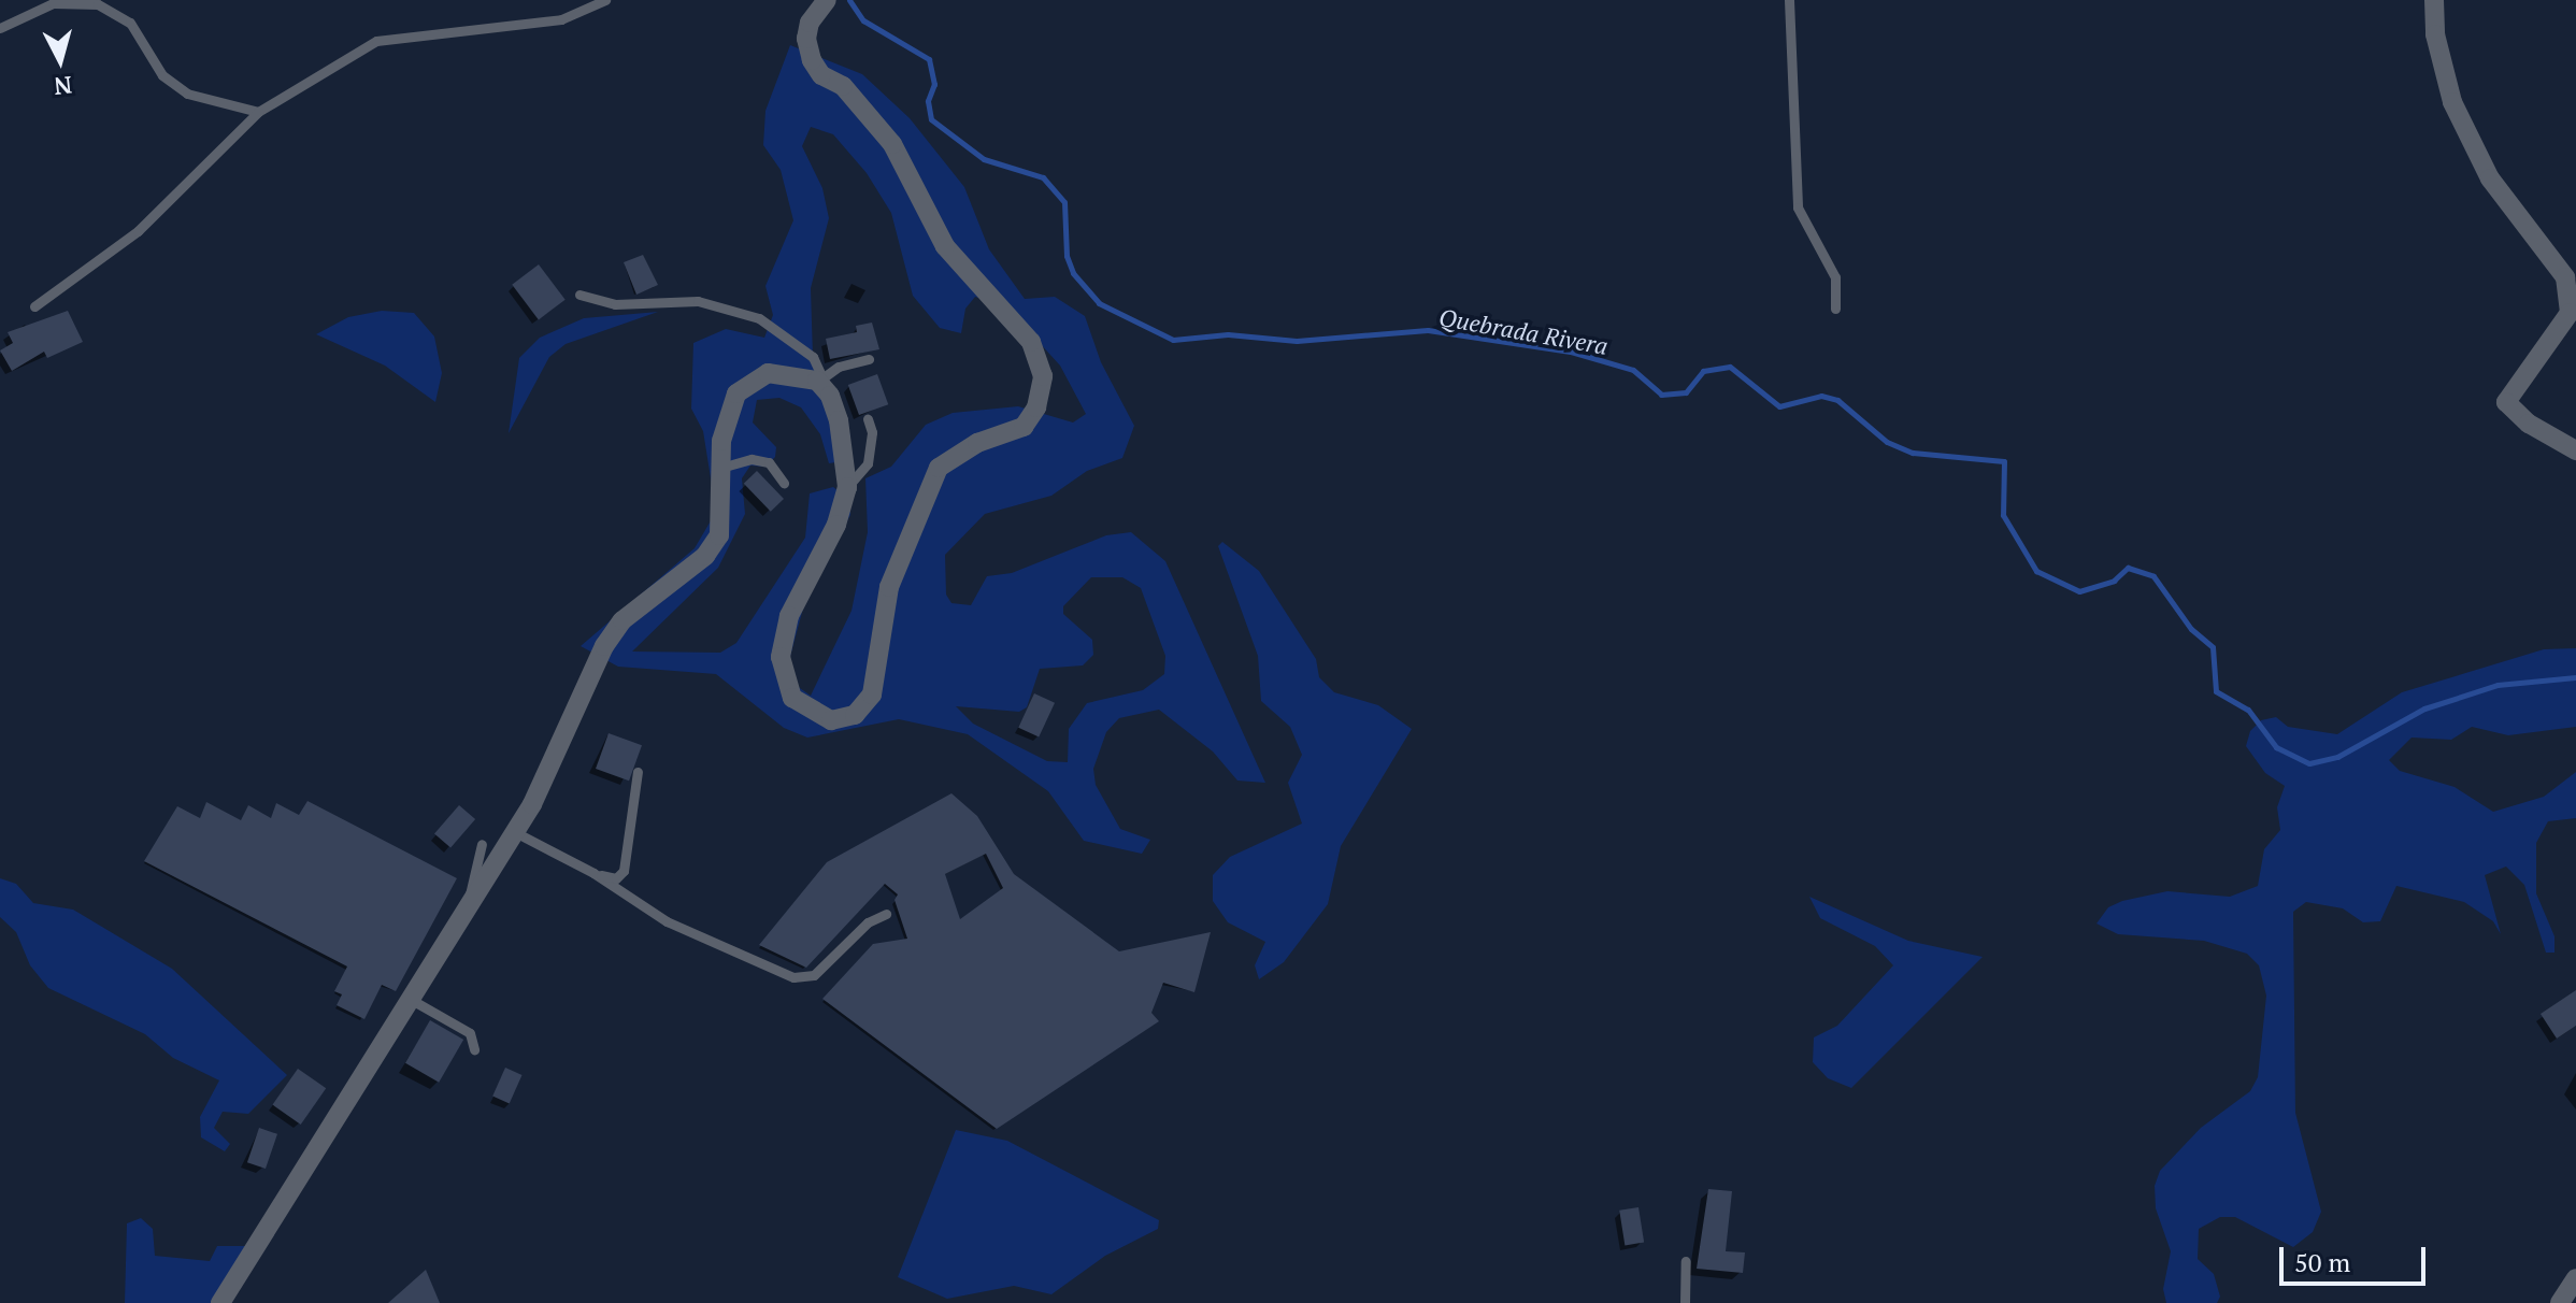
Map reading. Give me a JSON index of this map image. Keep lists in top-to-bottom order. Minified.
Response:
{"water":["Quebrada Rivera"],"scale_bar":"50 m","north":"bottom"}
